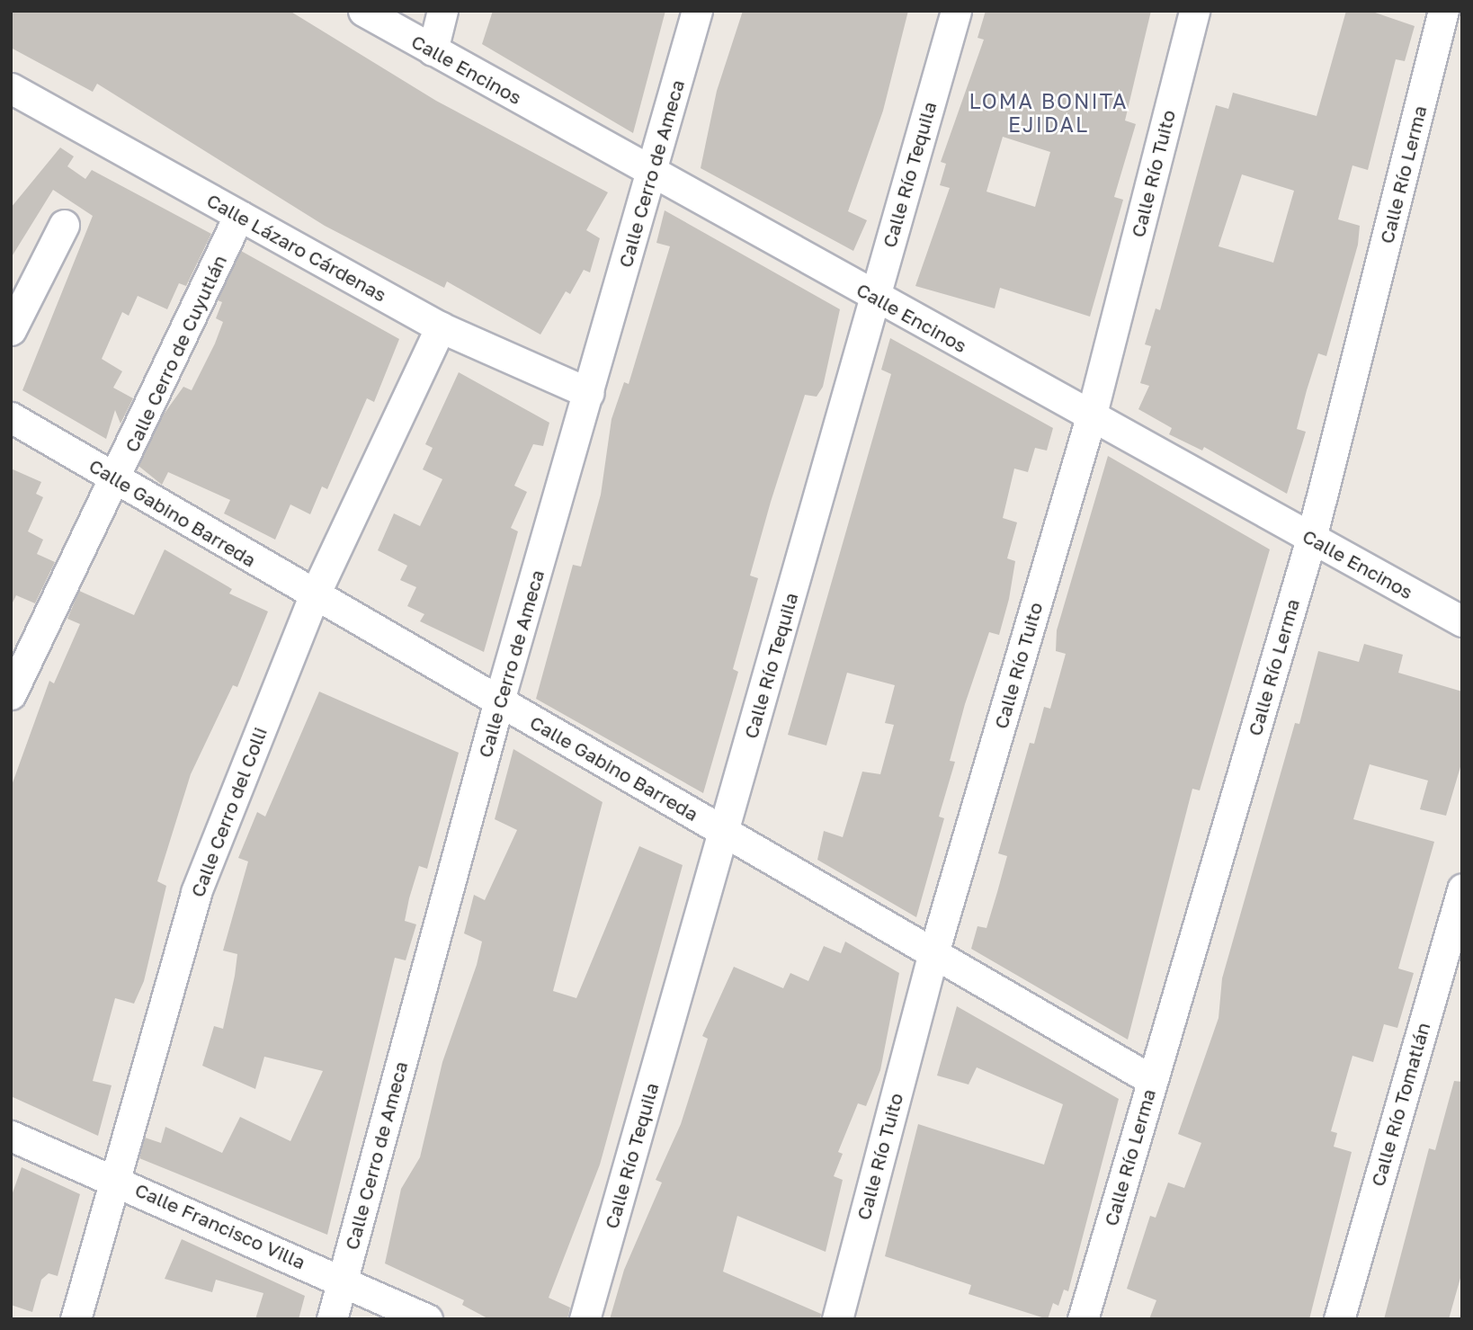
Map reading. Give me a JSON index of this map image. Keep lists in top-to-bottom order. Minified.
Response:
{"streets":{"street":["Calle Encinos","Calle Cerro de Ameca","Calle Río Tuito","Calle Río Tequila","Calle Río Lerma","Calle Lázaro Cárdenas","Calle Cerro de Cuyutlán","Calle Gabino Barreda","Calle Cerro del Colli","Calle Río Tomatlán","Calle Francisco Villa"]},"crossings":[["Calle Encinos","Calle Cerro de Ameca"],["Calle Encinos","Calle Río Tuito"],["Calle Encinos","Calle Río Tequila"],["Calle Encinos","Calle Río Lerma"],["Calle Cerro de Ameca","Calle Lázaro Cárdenas"],["Calle Cerro de Ameca","Calle Gabino Barreda"],["Calle Cerro de Ameca","Calle Francisco Villa"],["Calle Río Tuito","Calle Gabino Barreda"],["Calle Río Tequila","Calle Gabino Barreda"],["Calle Río Lerma","Calle Gabino Barreda"],["Calle Lázaro Cárdenas","Calle Cerro de Cuyutlán"],["Calle Lázaro Cárdenas","Calle Cerro del Colli"],["Calle Cerro de Cuyutlán","Calle Gabino Barreda"],["Calle Gabino Barreda","Calle Cerro del Colli"],["Calle Cerro del Colli","Calle Francisco Villa"]],"districts":["LOMA BONITA EJIDAL"]}
